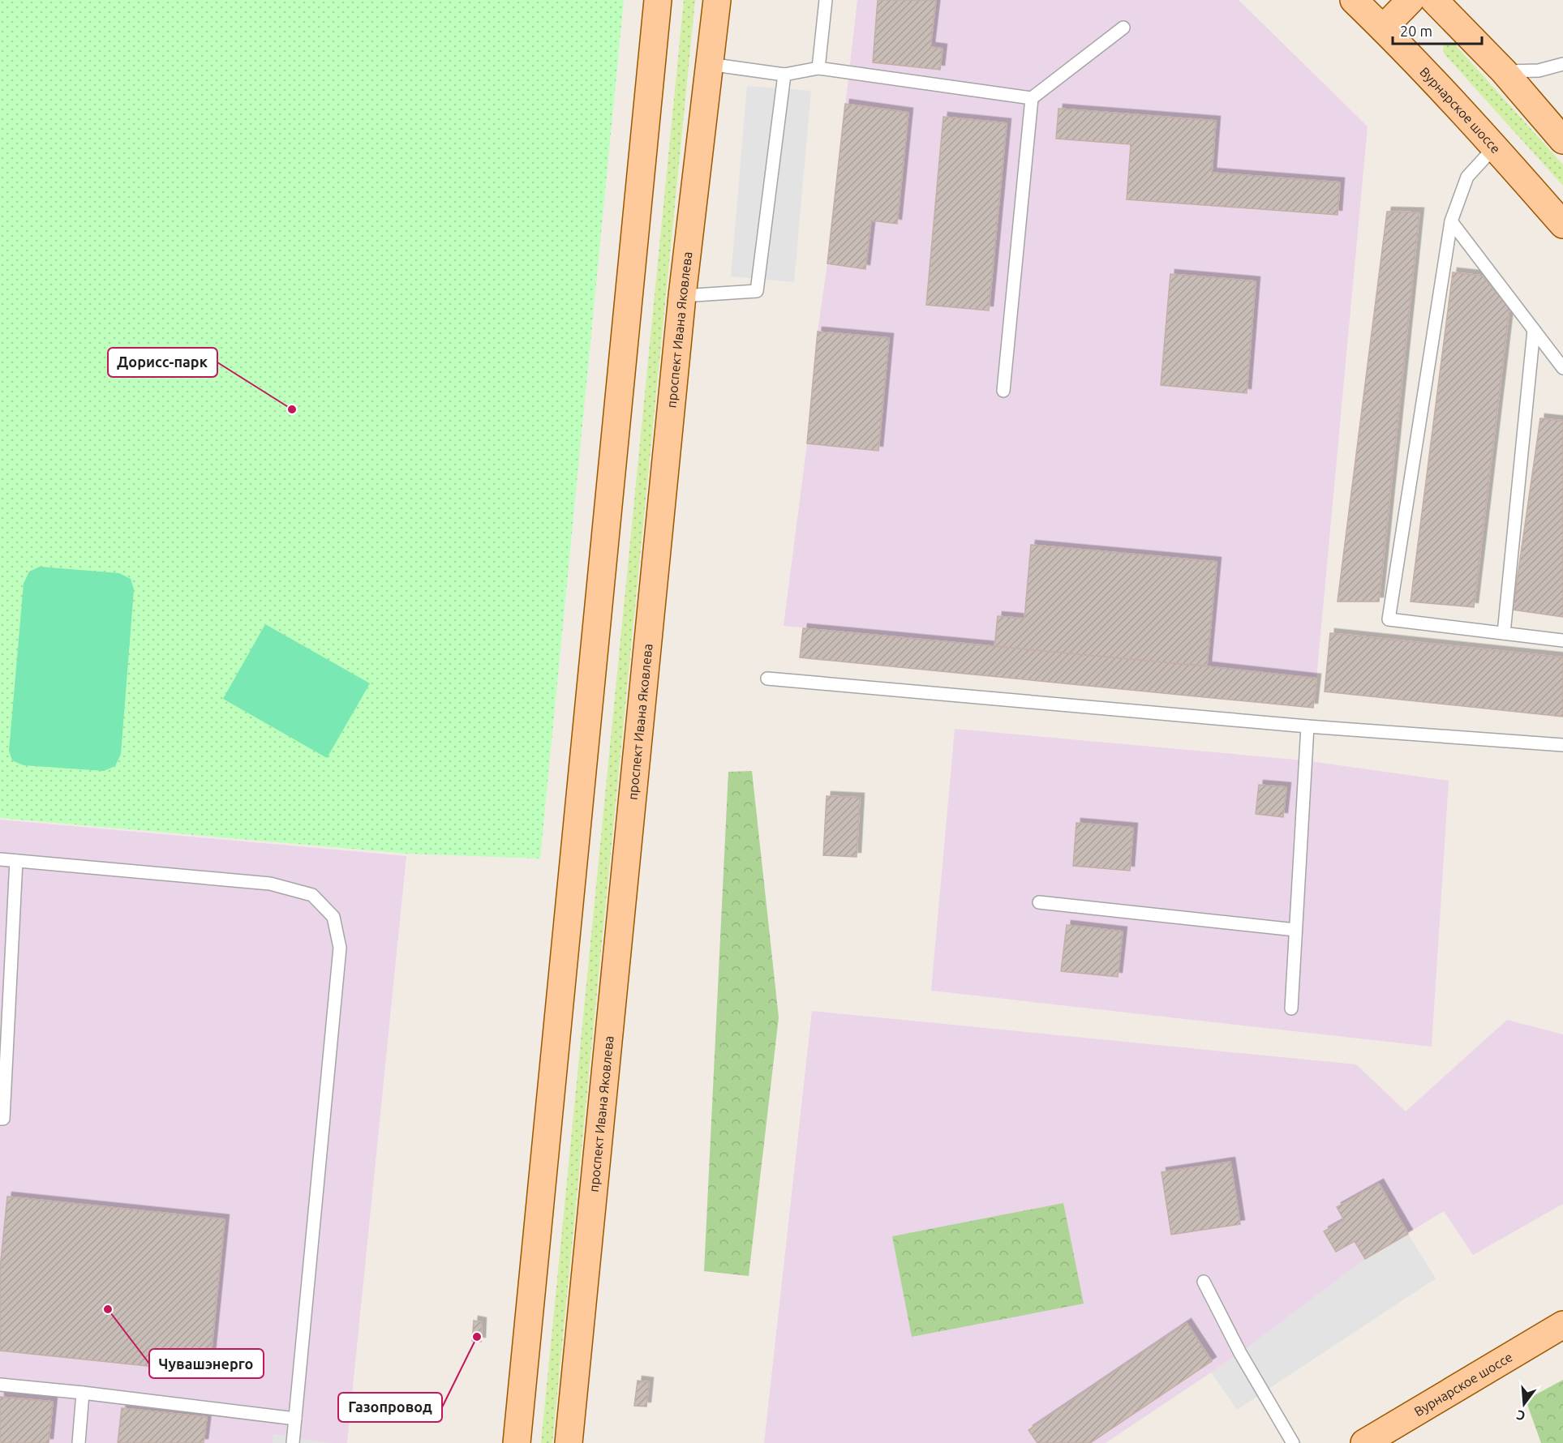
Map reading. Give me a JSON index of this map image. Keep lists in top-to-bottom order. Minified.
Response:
{"streets":{"main road":["Вурнарское шоссе","проспект Ивана Яковлева"]},"places":["Дорисс-парк","Чувашэнерго","Газопровод"],"scale_bar":"20 m","north":"bottom"}
